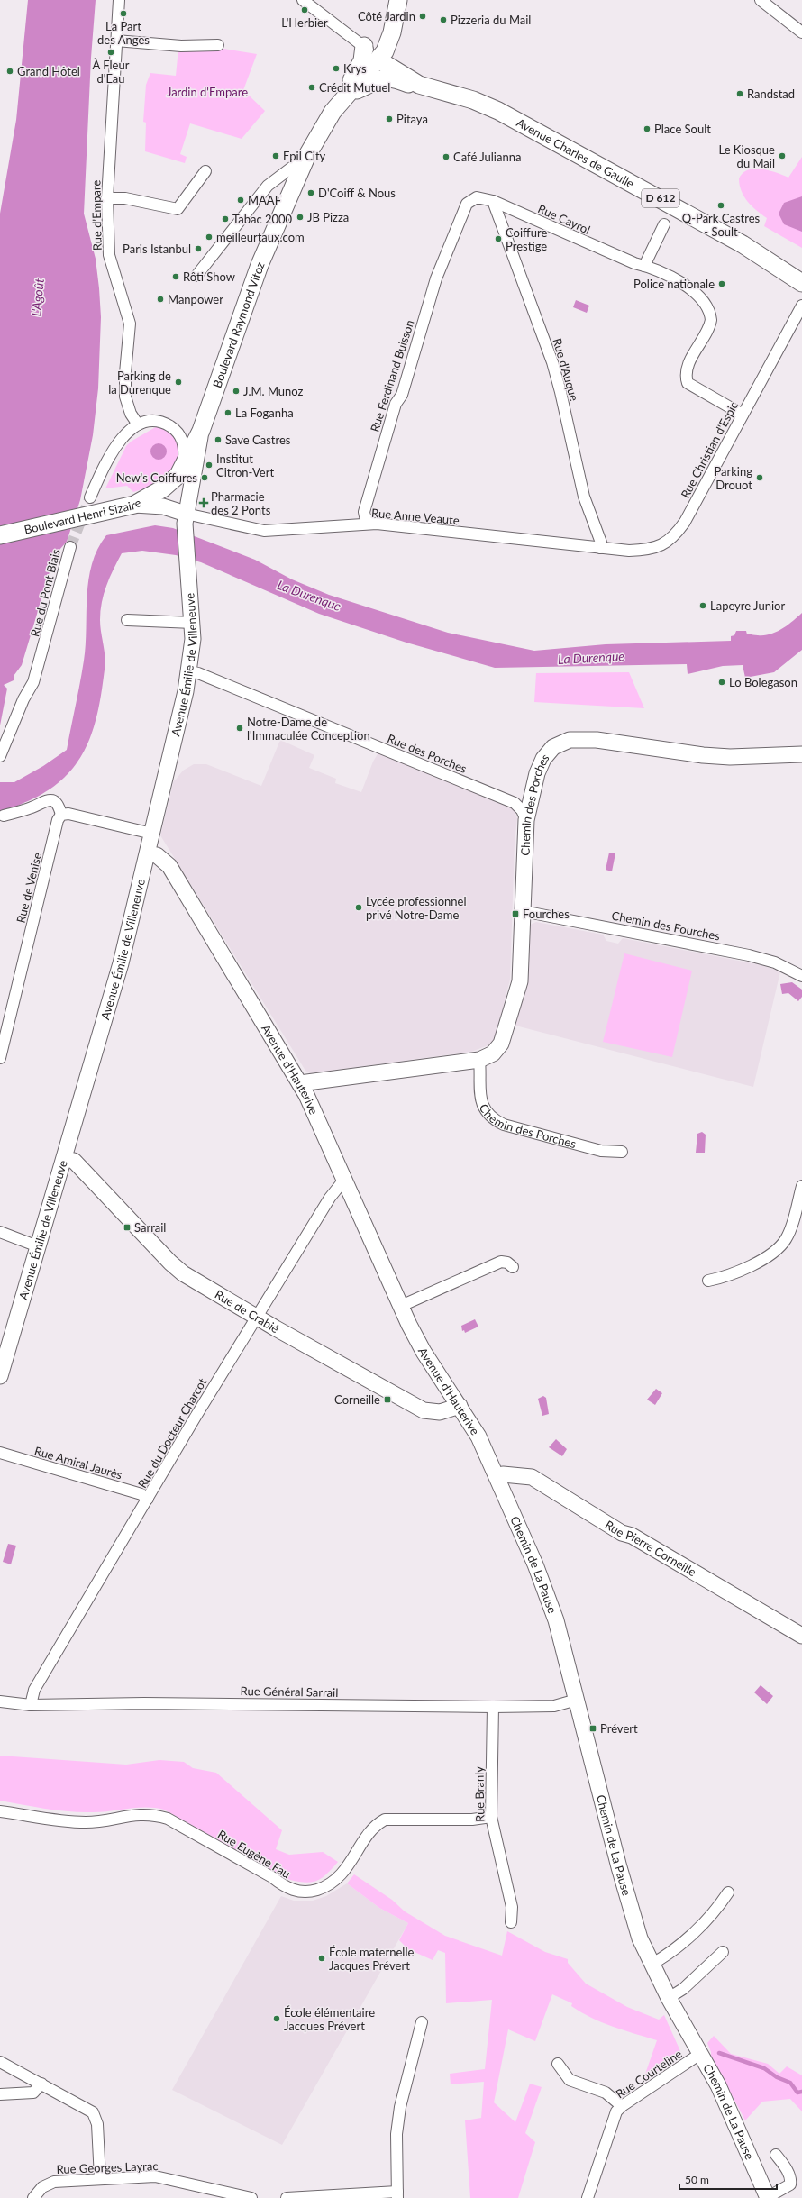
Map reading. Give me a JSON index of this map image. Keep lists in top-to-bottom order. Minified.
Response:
{"streets":{"main road":["Avenue Charles de Gaulle","D 612","Boulevard Raymond Vitoz","Boulevard Henri Sizaire"],"street":["Rue d'Empare","Rue Cayrol","Rue d'Auque","Rue Ferdinand Buisson","Rue Christian d'Espic","Rue Anne Veaute","Rue du Pont Biais","Avenue Émilie de Villeneuve","Rue des Porches","Chemin des Porches","Rue de Venise","Chemin des Fourches","Avenue d'Hauterive","Rue de Crabié","Rue du Docteur Charcot","Rue Amiral Jaurès","Rue Pierre Corneille","Chemin de La Pause","Rue Général Sarrail","Rue Branly","Rue Eugène Fau","Rue Courteline","Rue Georges Layrac"]},"crossings":[["Avenue Charles de Gaulle","Boulevard Raymond Vitoz"],["Rue Cayrol","Rue d'Auque"],["Rue Cayrol","Rue Ferdinand Buisson"],["Rue Cayrol","Rue Christian d'Espic"],["Boulevard Raymond Vitoz","Boulevard Henri Sizaire"],["Boulevard Raymond Vitoz","Avenue Émilie de Villeneuve"],["Rue d'Auque","Rue Christian d'Espic"],["Rue d'Auque","Rue Anne Veaute"],["Rue Ferdinand Buisson","Rue Anne Veaute"],["Rue Christian d'Espic","Rue Anne Veaute"],["Rue Anne Veaute","Boulevard Henri Sizaire"],["Rue Anne Veaute","Avenue Émilie de Villeneuve"],["Boulevard Henri Sizaire","Avenue Émilie de Villeneuve"],["Avenue Émilie de Villeneuve","Rue des Porches"],["Avenue Émilie de Villeneuve","Avenue d'Hauterive"],["Avenue Émilie de Villeneuve","Rue de Crabié"],["Rue des Porches","Chemin des Porches"],["Chemin des Porches","Chemin des Fourches"],["Chemin des Porches","Avenue d'Hauterive"],["Avenue d'Hauterive","Rue de Crabié"],["Avenue d'Hauterive","Rue du Docteur Charcot"],["Avenue d'Hauterive","Rue Pierre Corneille"],["Avenue d'Hauterive","Chemin de La Pause"],["Rue de Crabié","Rue du Docteur Charcot"],["Rue du Docteur Charcot","Rue Amiral Jaurès"],["Rue du Docteur Charcot","Rue Général Sarrail"],["Rue Pierre Corneille","Chemin de La Pause"],["Chemin de La Pause","Rue Général Sarrail"],["Chemin de La Pause","Rue Courteline"],["Rue Général Sarrail","Rue Branly"],["Rue Branly","Rue Eugène Fau"]],"water":["L'Agoût","La Durenque"],"parks":["Jardin d'Empare"],"places":{"other":["L'Herbier","La Part des Anges","Côté Jardin","Pizzeria du Mail","À Fleur d'Eau","Krys","Grand Hôtel","Crédit Mutuel","Randstad","Pitaya","Place Soult","Epil City","Le Kiosque du Mail","Café Julianna","D'Coiff & Nous","MAAF","Q-Park Castres - Soult","JB Pizza","Tabac 2000","meilleurtaux.com","Coiffure Prestige","Paris Istanbul","Rôti Show","Police nationale","Manpower","Parking de la Durenque","J.M. Munoz","La Foganha","Save Castres","Institut Citron-Vert","New's Coiffures","Parking Drouot","Lapeyre Junior","Lo Bolegason","Notre-Dame de l'Immaculée Conception","Lycée professionnel privé Notre-Dame","École maternelle Jacques Prévert","École élémentaire Jacques Prévert"],"health":["Pharmacie des 2 Ponts"],"transit":["Fourches","Sarrail","Corneille","Prévert"]},"scale_bar":"50 m"}
